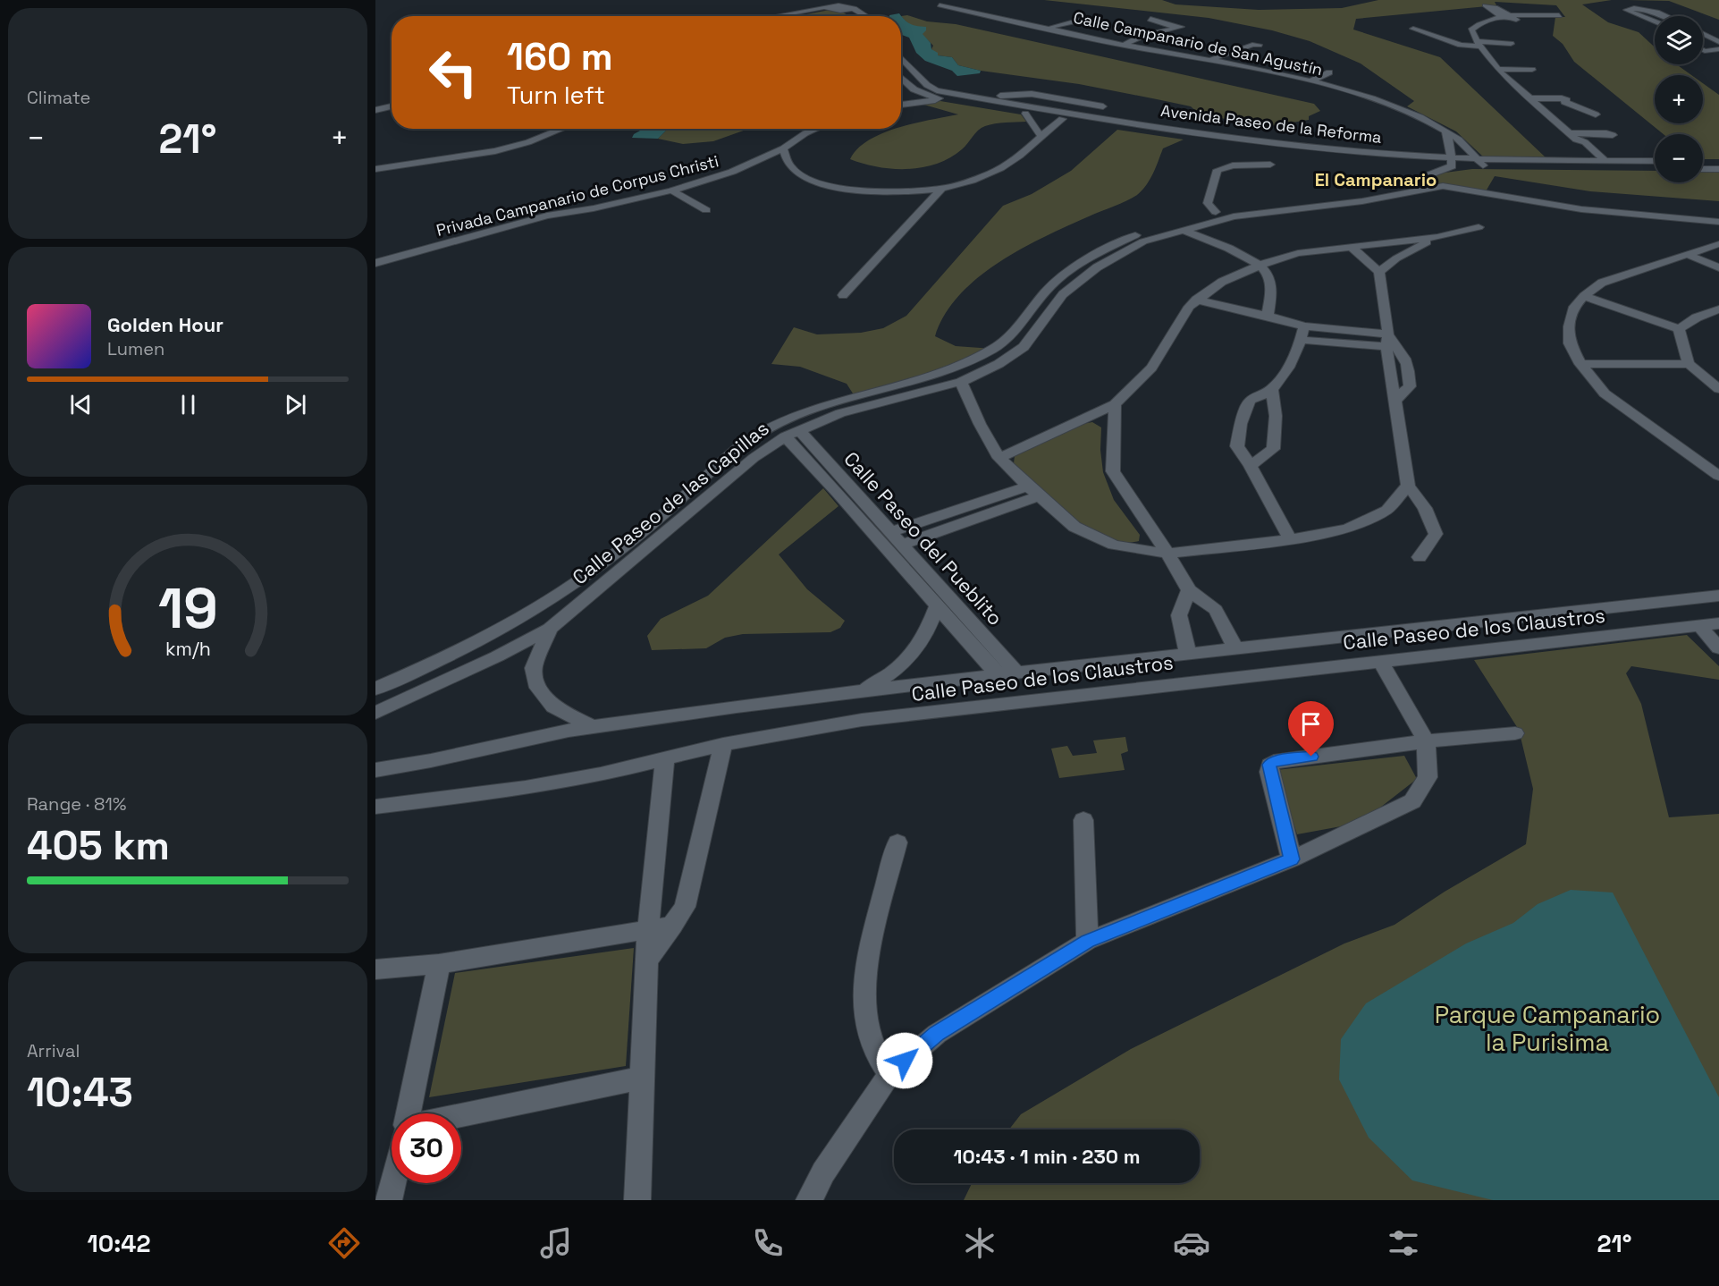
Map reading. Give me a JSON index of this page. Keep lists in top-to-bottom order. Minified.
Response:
{"streets":{"street":["Calle Campanario de San Agustín","Avenida Paseo de la Reforma","Privada Campanario de Corpus Christi","Calle Paseo de las Capillas","Calle Paseo del Pueblito","Calle Paseo de los Claustros"]},"crossings":[["Calle Campanario de San Agustín","Avenida Paseo de la Reforma"],["Calle Paseo de las Capillas","Calle Paseo del Pueblito"],["Calle Paseo del Pueblito","Calle Paseo de los Claustros"]],"districts":["El Campanario"],"parks":["Parque Campanario la Purisima"],"page":{"tile":["Climate",["Range · 81%","405 km"],["Arrival","10:43"]],"map_buttons":["+","−"],"turn":["160 m","Turn left"],"heat":["−","21°","+"],"song":["Golden Hour","Lumen"],"limit":"30","trip":"10:43 · 1 min · 230 m","tabs":["10:42","21°"],"gauge":["19","km/h"]}}
